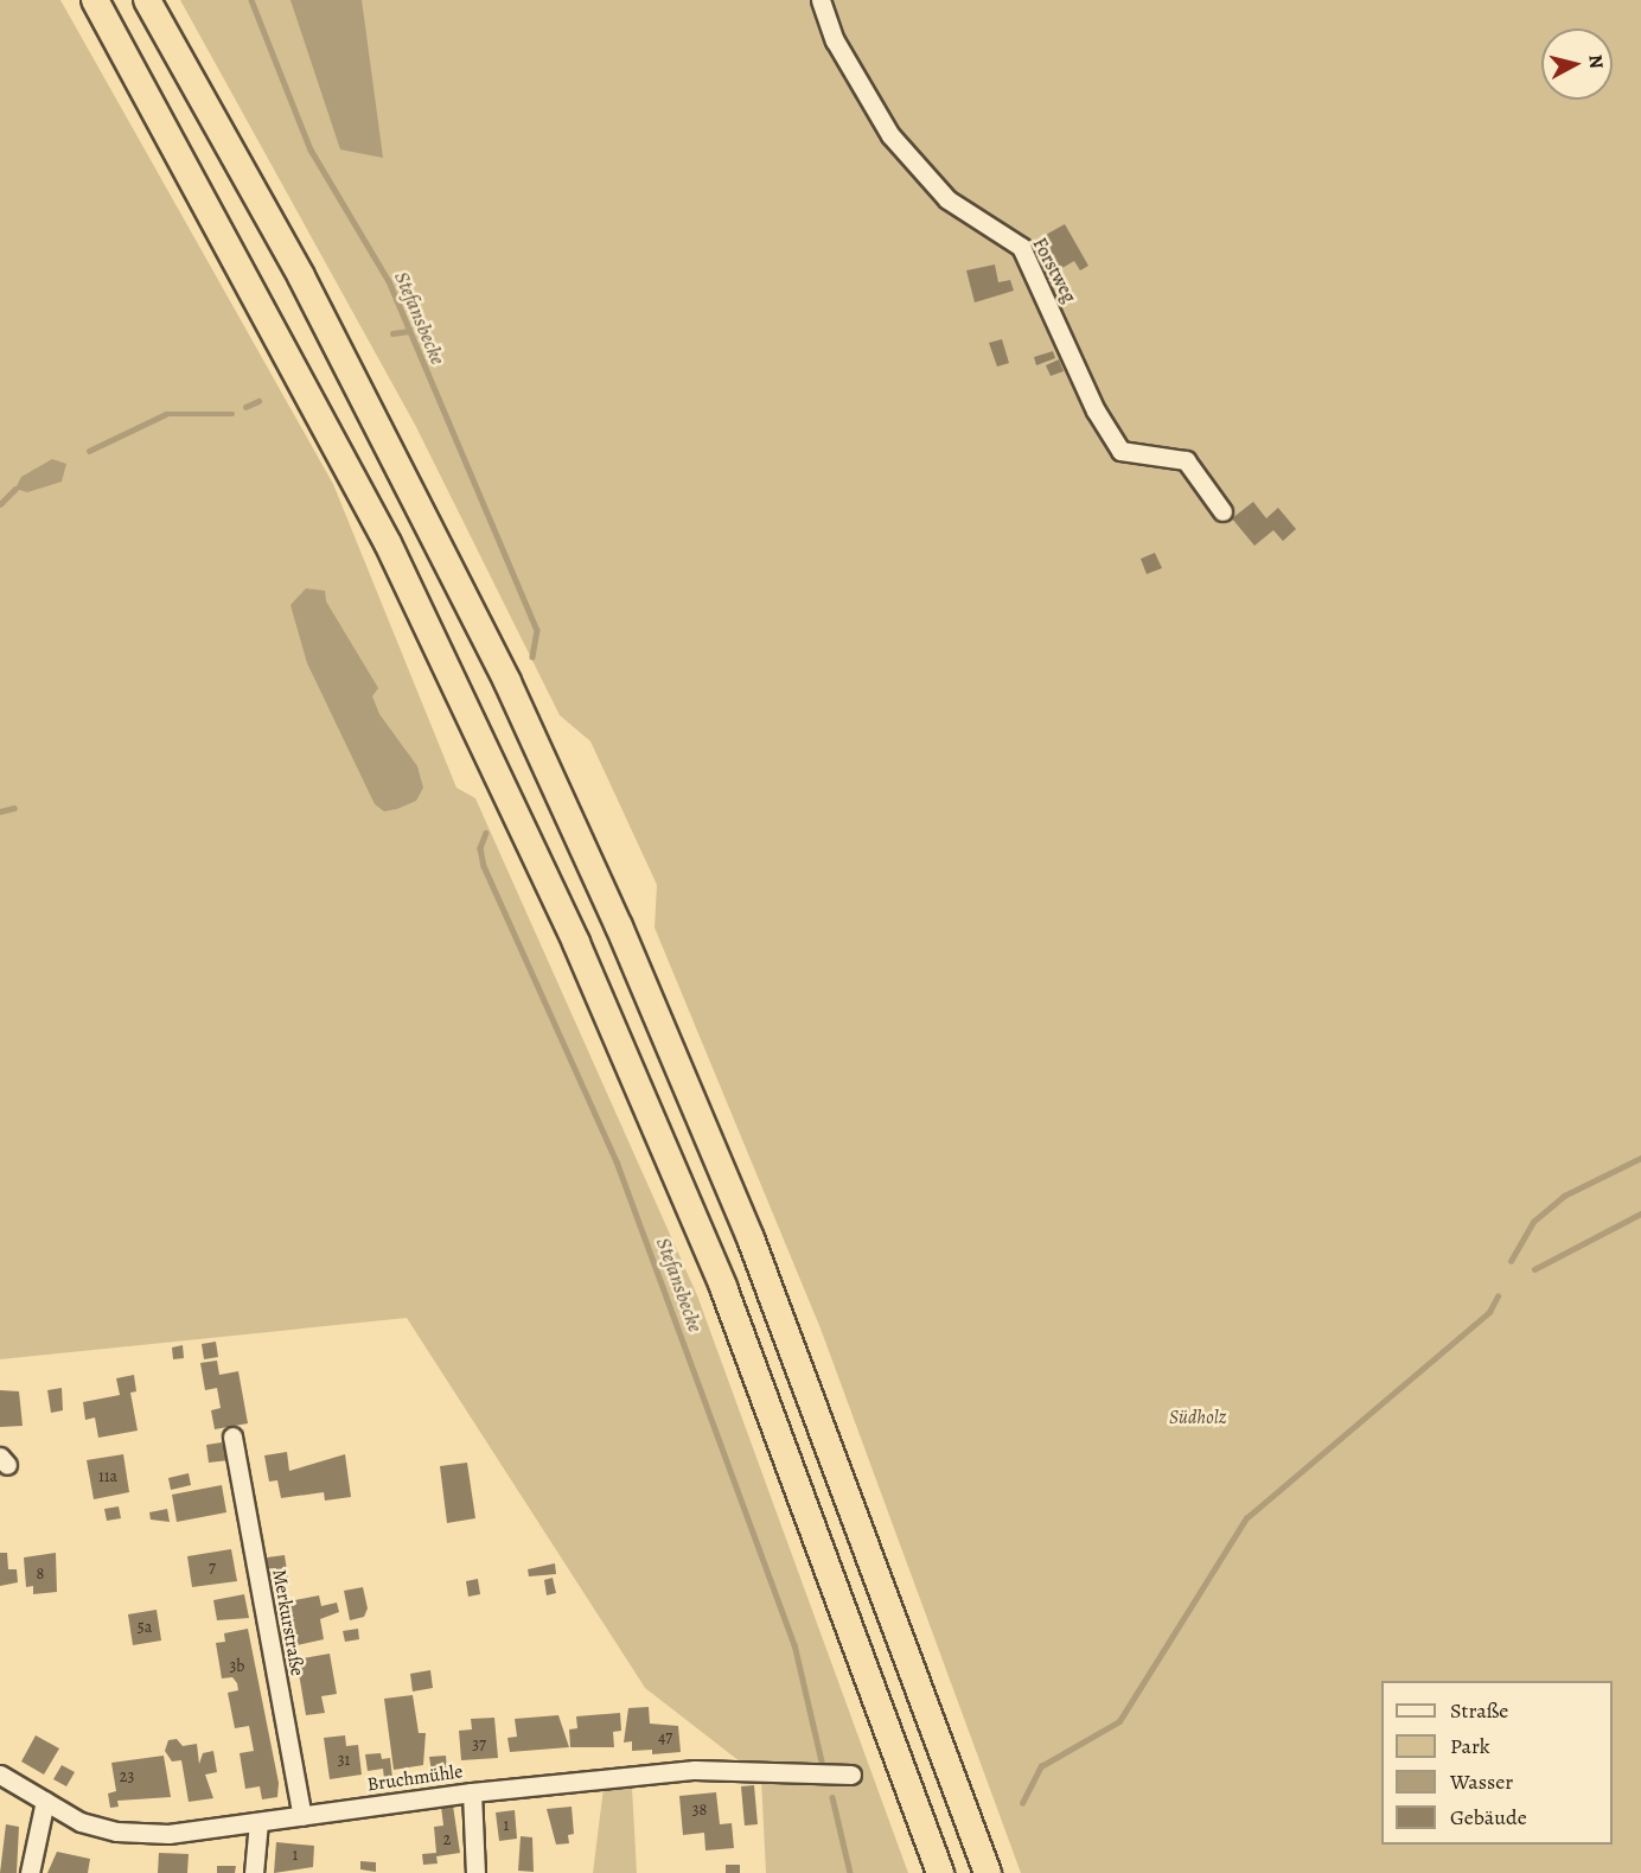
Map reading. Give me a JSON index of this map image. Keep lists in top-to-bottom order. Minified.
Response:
{"streets":{"street":["Forstweg","Merkurstraße","Bruchmühle"]},"crossings":[["Merkurstraße","Bruchmühle"]],"water":["Stefansbecke"],"parks":["Südholz"],"house_numbers":["11a","7","8","5a","3b","47","37","31","23","38","1","2","1"],"legend":["Straße","Park","Wasser","Gebäude"],"north":"right"}
